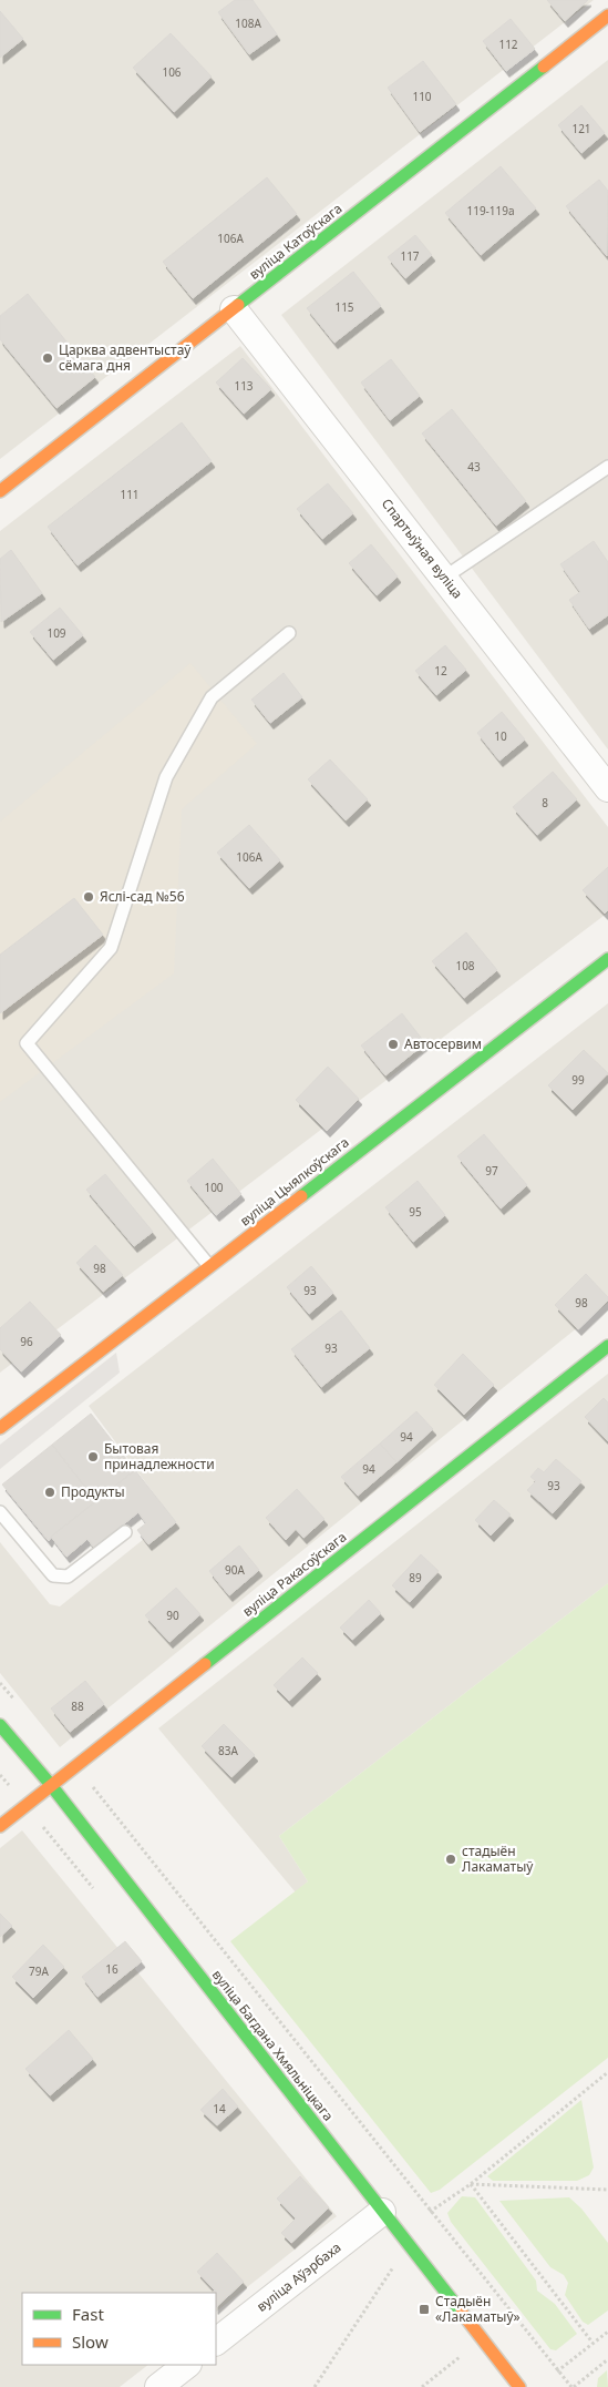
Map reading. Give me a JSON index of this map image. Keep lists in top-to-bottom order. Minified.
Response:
{"streets":{"street":["вуліца Катоўскага","Спартыўная вуліца","вуліца Цыялкоўскага","вуліца Ракасоўскага","вуліца Багдана Хмяльніцкага","вуліца Аўэрбаха"]},"crossings":[["вуліца Катоўскага","Спартыўная вуліца"],["вуліца Ракасоўскага","вуліца Багдана Хмяльніцкага"],["вуліца Багдана Хмяльніцкага","вуліца Аўэрбаха"]],"places":{"other":["Царква адвентыстаў сёмага дня","Яслі-сад №56","Автосервим","Бытовая принадлежности","Продукты","стадыён Лакаматыў"],"transit":["Стадыён «Лакаматыў»"]},"house_numbers":["108А","112","106","110","121","119-119а","106А","117","115","113","43","111","109","12","10","8","106А","108","99","97","100","95","98","93","98","96","93","94","94","93","90А","89","90","88","83А","16","79А","14"],"legend":["Fast","Slow"]}
